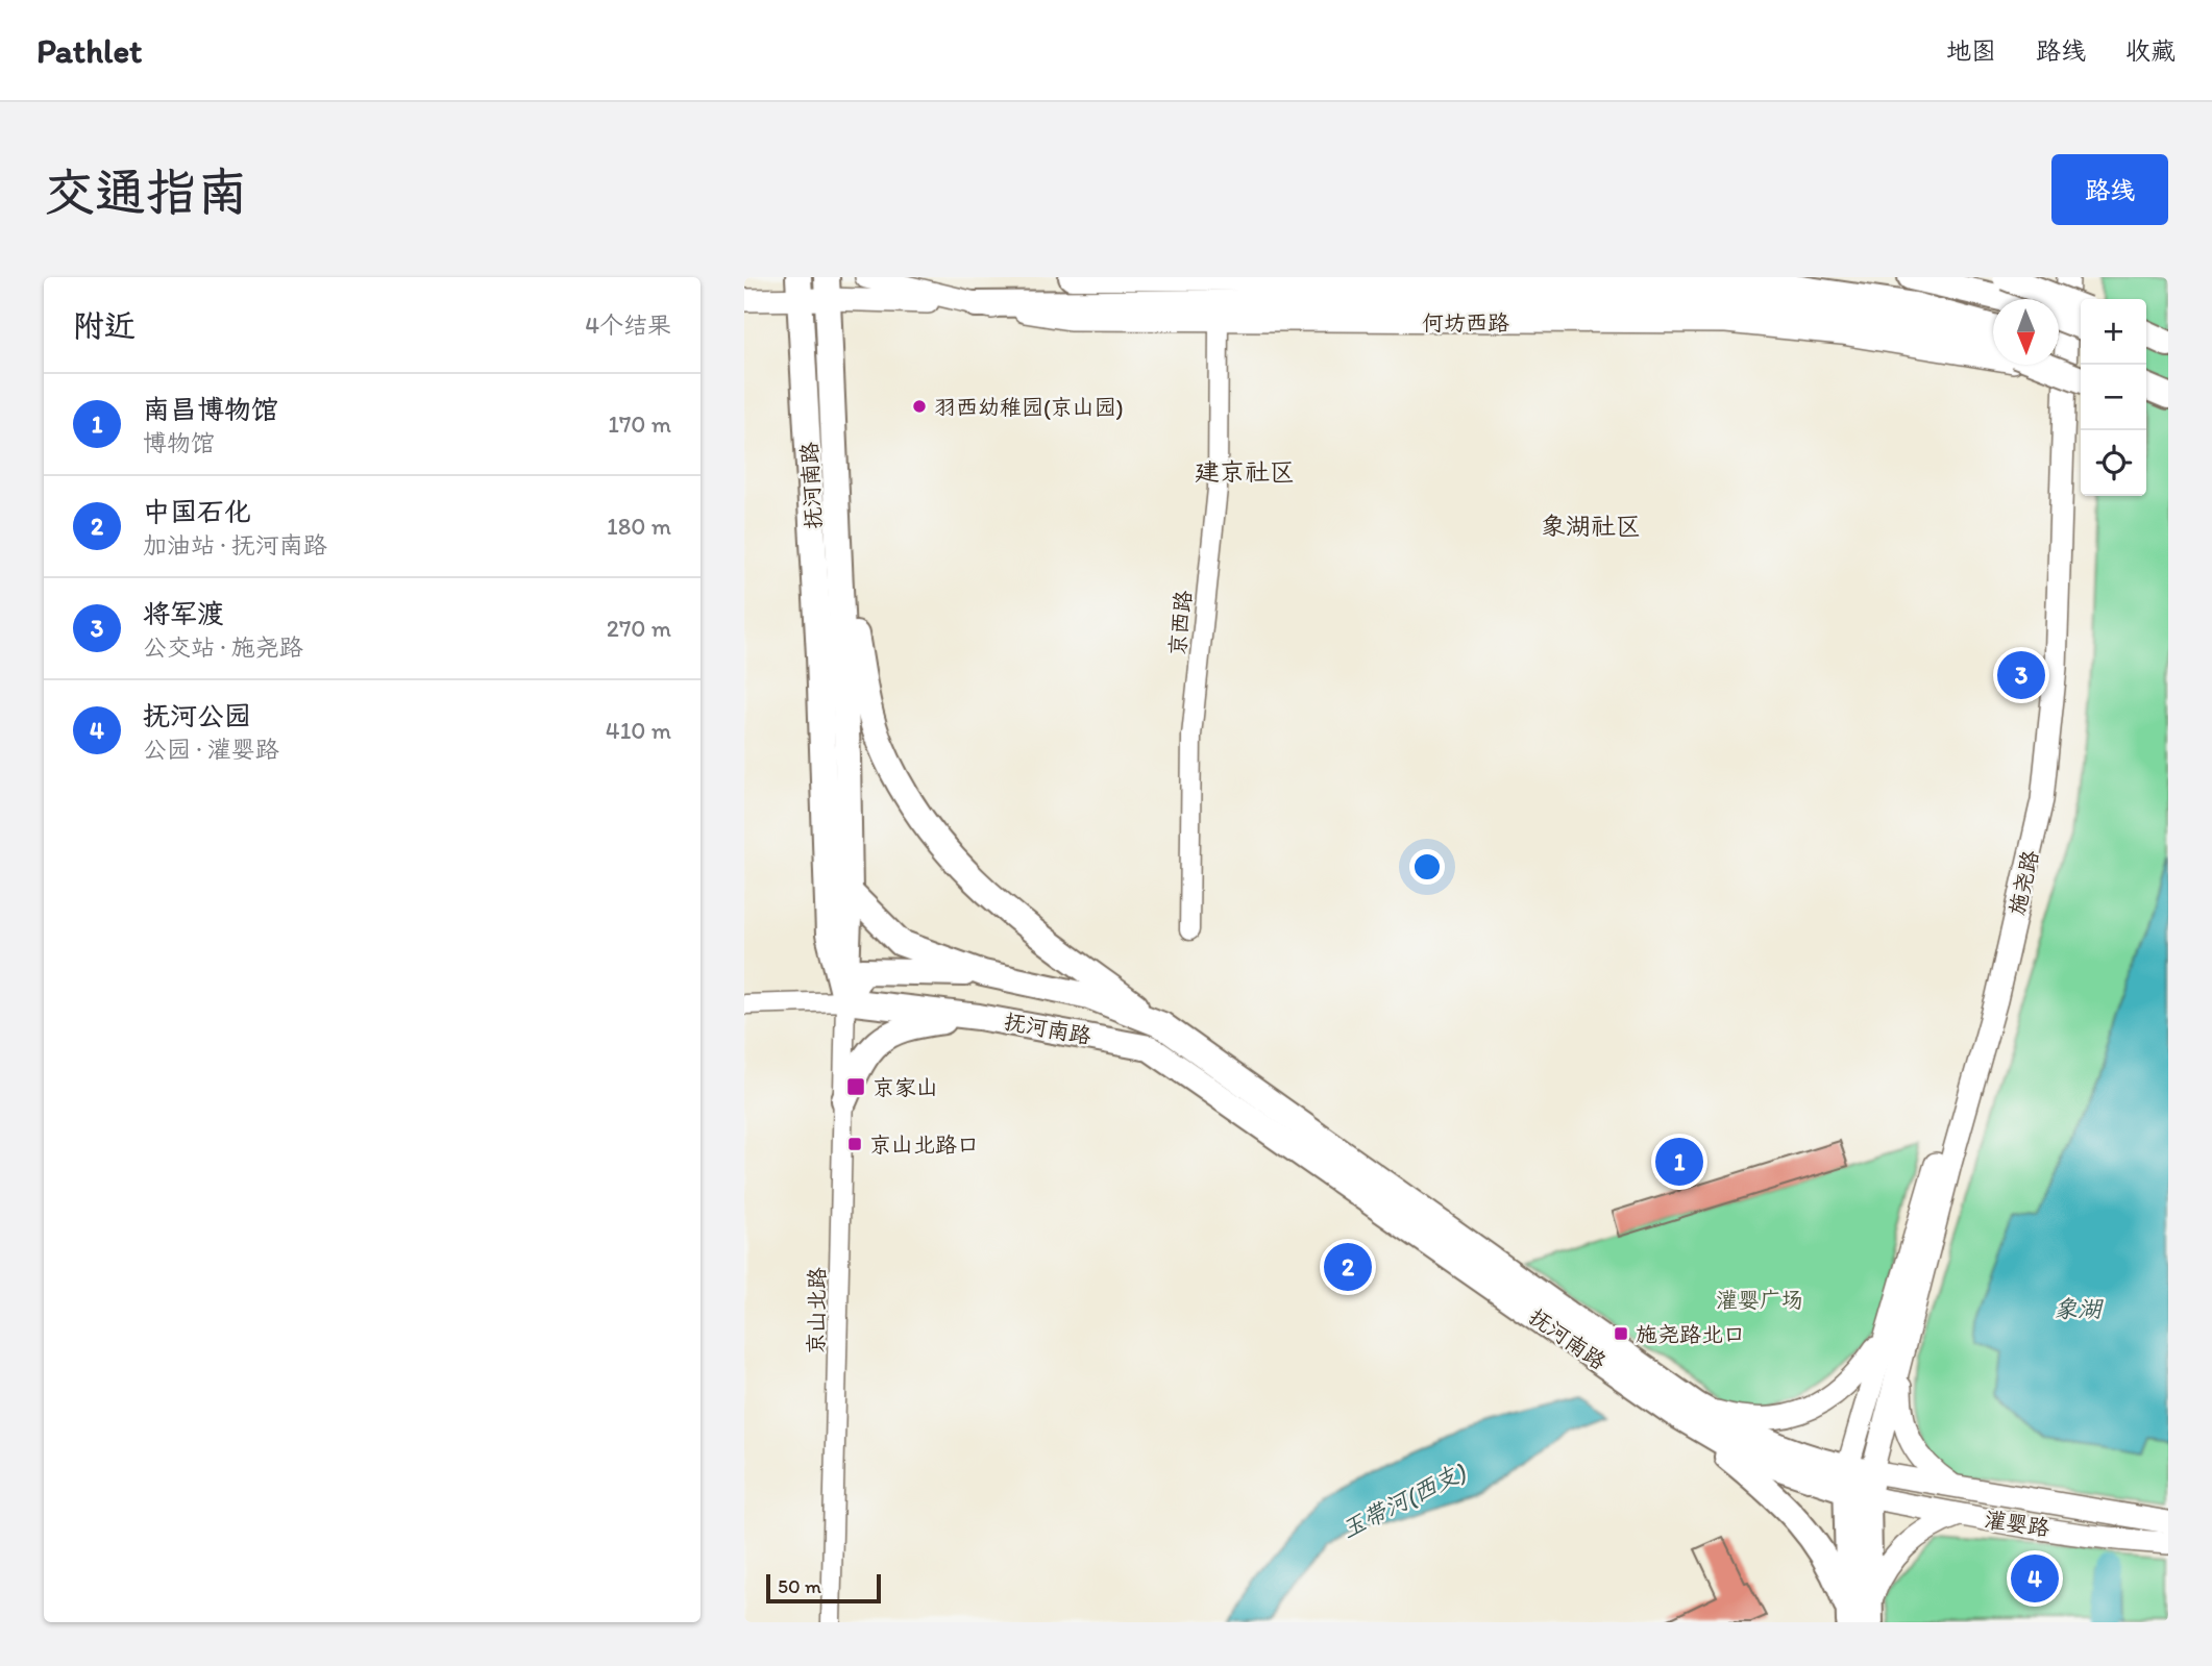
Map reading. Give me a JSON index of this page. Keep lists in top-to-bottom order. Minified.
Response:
{"streets":{"highway":["抚河南路"],"main road":["何坊西路","施尧路","灌婴路"],"street":["京西路","京山北路"]},"crossings":[["何坊西路","京西路"],["何坊西路","施尧路"],["抚河南路","施尧路"],["抚河南路","京山北路"],["抚河南路","灌婴路"],["施尧路","灌婴路"]],"districts":["建京社区","象湖社区"],"water":["象湖","玉带河(西支)"],"parks":["灌婴广场"],"places":{"other":["羽西幼稚园(京山园)"],"transit":["京家山","京山北路口","施尧路北口"]},"scale_bar":"50 m","north":"bottom","page":{"header":"Pathlet","nav":["地图","路线","收藏"],"buttons":"路线","title":"交通指南","heading":["附近","4个结果"],"map_buttons":["+","−"],"list":[{"mark":"1","name":"南昌博物馆","note":"博物馆","value":"170 m"},{"mark":"2","name":"中国石化","note":"加油站 · 抚河南路","value":"180 m"},{"mark":"3","name":"将军渡","note":"公交站 · 施尧路","value":"270 m"},{"mark":"4","name":"抚河公园","note":"公园 · 灌婴路","value":"410 m"}],"pins":["3","1","2","4"],"scale":"50 m"}}
